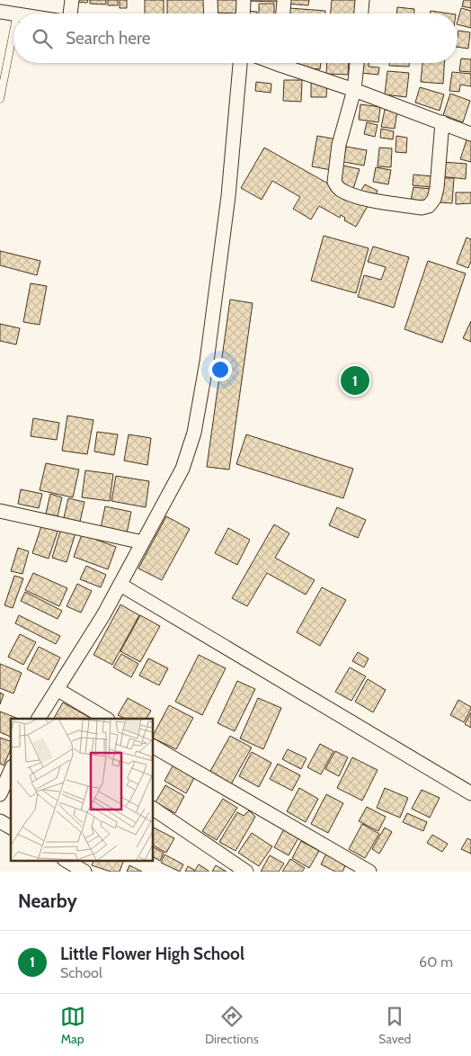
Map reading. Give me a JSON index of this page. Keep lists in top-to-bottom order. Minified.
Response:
{"page":{"search":"Search here","pins":"1","heading":"Nearby","list":[{"mark":"1","name":"Little Flower High School","note":"School","value":"60 m"}],"nav":["Map","Directions","Saved"]}}
